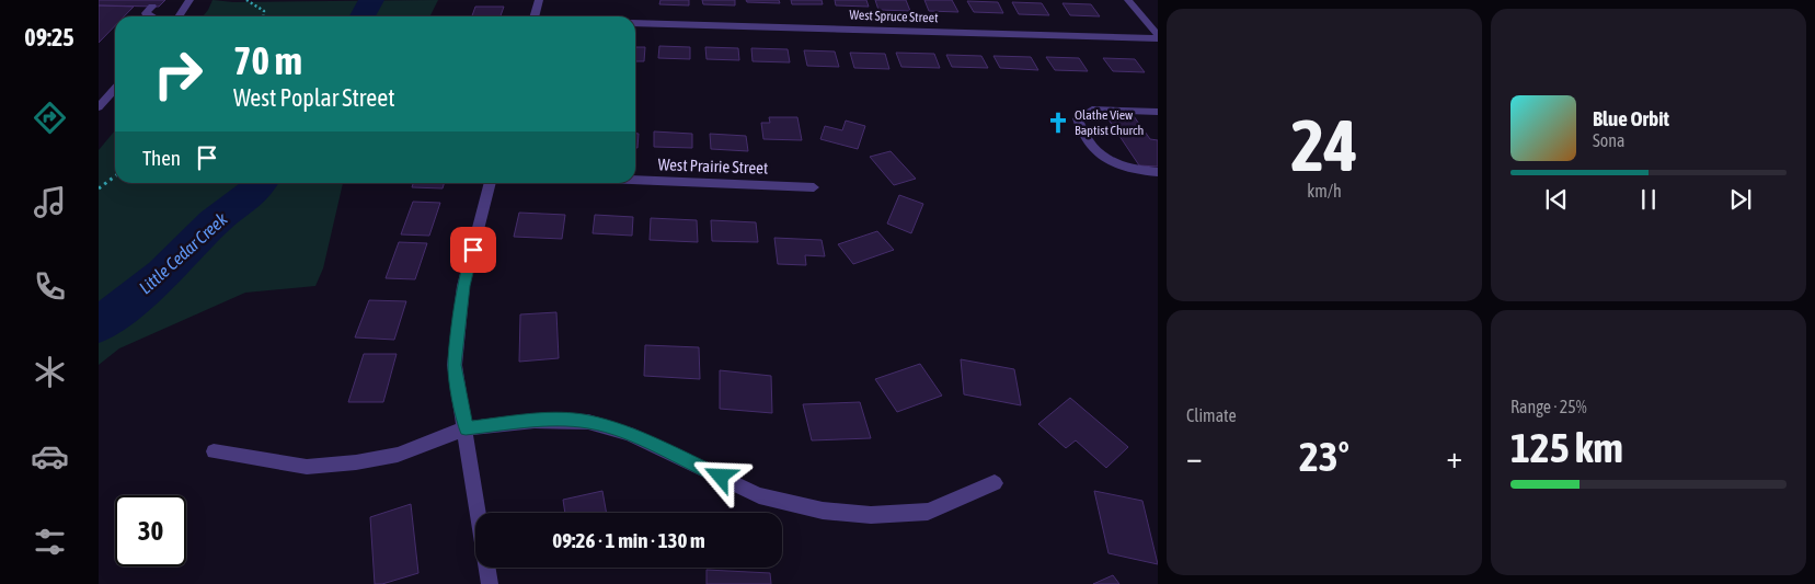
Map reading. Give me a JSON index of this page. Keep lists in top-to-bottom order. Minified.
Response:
{"streets":{"street":["West Spruce Street","West Prairie Street"]},"water":["Little Cedar Creek"],"places":{"church":["Olathe View Baptist Church"]},"page":{"tabs":"09:25","tile":[["24","km/h"],"Climate",["Range · 25%","125 km"]],"turn":["70 m","West Poplar Street"],"song":["Blue Orbit","Sona"],"then":"Then","heat":["−","23°","+"],"limit":"30","trip":"09:26 · 1 min · 130 m"}}
